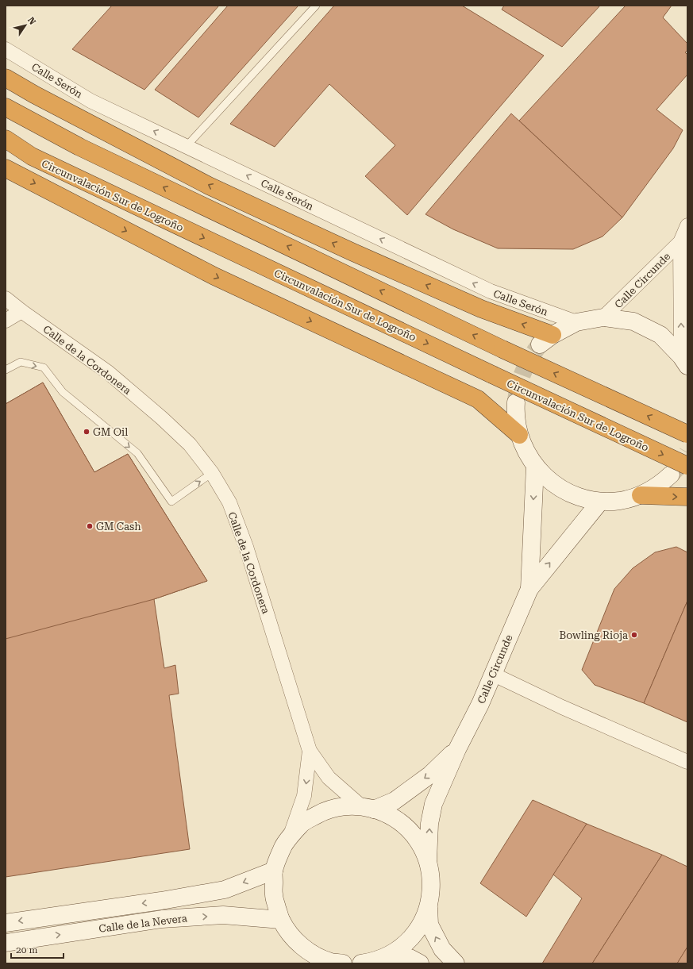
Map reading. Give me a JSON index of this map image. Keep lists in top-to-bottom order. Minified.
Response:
{"streets":{"highway":["Circunvalación Sur de Logroño"],"main road":["Calle Circunde","Calle de la Nevera"],"street":["Calle Serón","Calle de la Cordonera"]},"crossings":[["Calle Circunde","Calle de la Cordonera"]],"one_way":["Calle Serón"],"places":["GM Oil","GM Cash","Bowling Rioja"],"scale_bar":"20 m","north":"top right"}
